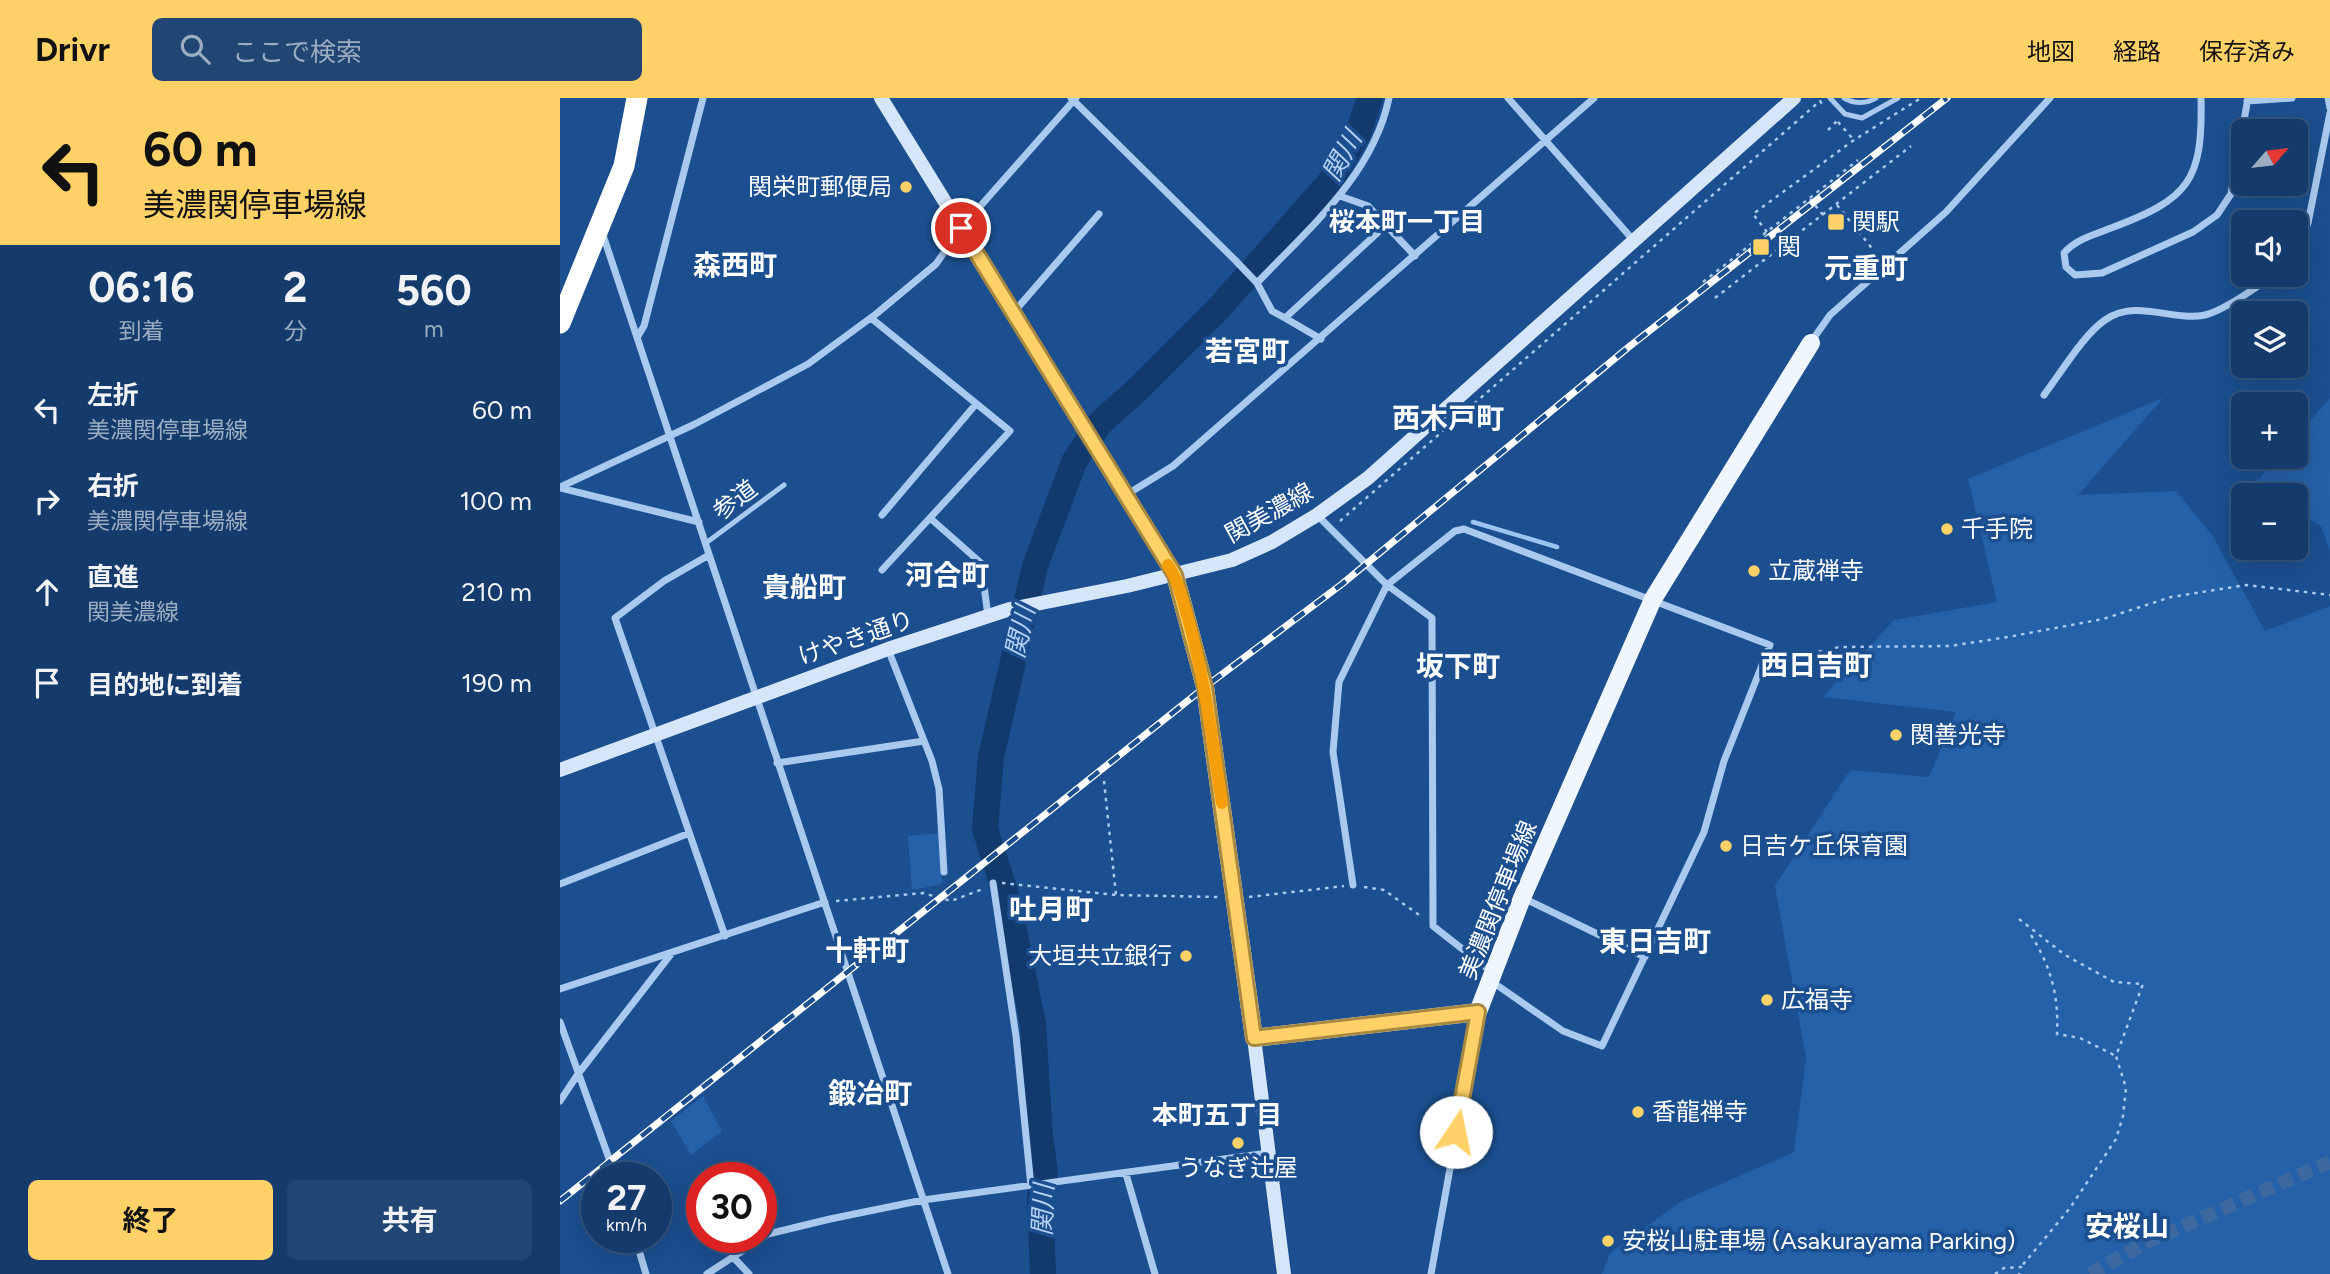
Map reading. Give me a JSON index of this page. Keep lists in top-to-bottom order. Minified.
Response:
{"streets":{"main road":["関美濃線","けやき通り","美濃関停車場線"],"lane":["参道"]},"crossings":[["関美濃線","けやき通り"]],"districts":["桜本町一丁目","森西町","元重町","若宮町","西木戸町","河合町","貴船町","西日吉町","坂下町","吐月町","東日吉町","十軒町","鍛冶町","本町五丁目","安桜山"],"water":["関川"],"places":{"other":["関栄町郵便局","千手院","立蔵禅寺","関善光寺","日吉ケ丘保育園","大垣共立銀行","広福寺","香龍禅寺","うなぎ辻屋","安桜山駐車場 (Asakurayama Parking)"],"transit":["関駅","関"]},"north":"top right","page":{"header":"Drivr","search":"ここで検索","nav":["地図","経路","保存済み"],"turn":["60 m","美濃関停車場線"],"map_buttons":["+","−"],"eta":["06:16","到着","2","分","560","m"],"list":[{"name":"左折","note":"美濃関停車場線","value":"60 m"},{"name":"右折","note":"美濃関停車場線","value":"100 m"},{"name":"直進","note":"関美濃線","value":"210 m"},{"name":"目的地に到着","value":"190 m"}],"speed":"27 km/h","limit":"30","buttons":["終了","共有"]}}
